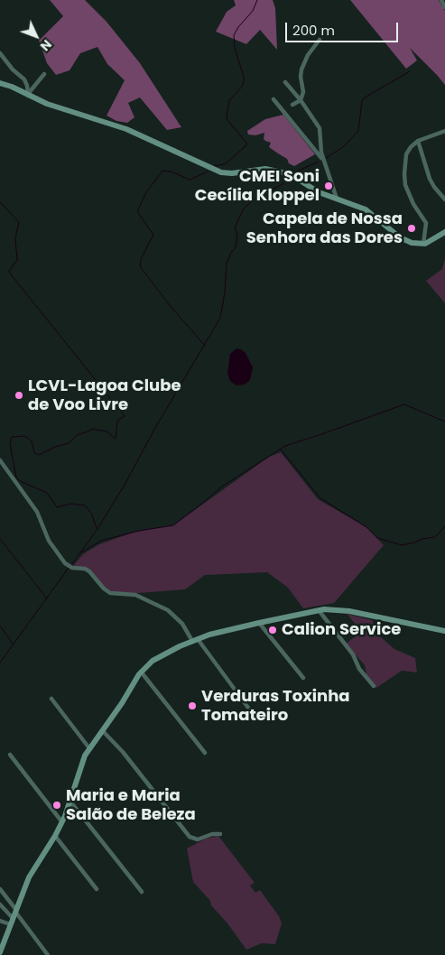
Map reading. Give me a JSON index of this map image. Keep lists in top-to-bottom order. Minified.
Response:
{"places":["CMEI Soni Cecília Kloppel","Capela de Nossa Senhora das Dores","LCVL-Lagoa Clube de Voo Livre","Calion Service","Verduras Toxinha Tomateiro","Maria e Maria Salão de Beleza"],"scale_bar":"200 m","north":"bottom right"}
